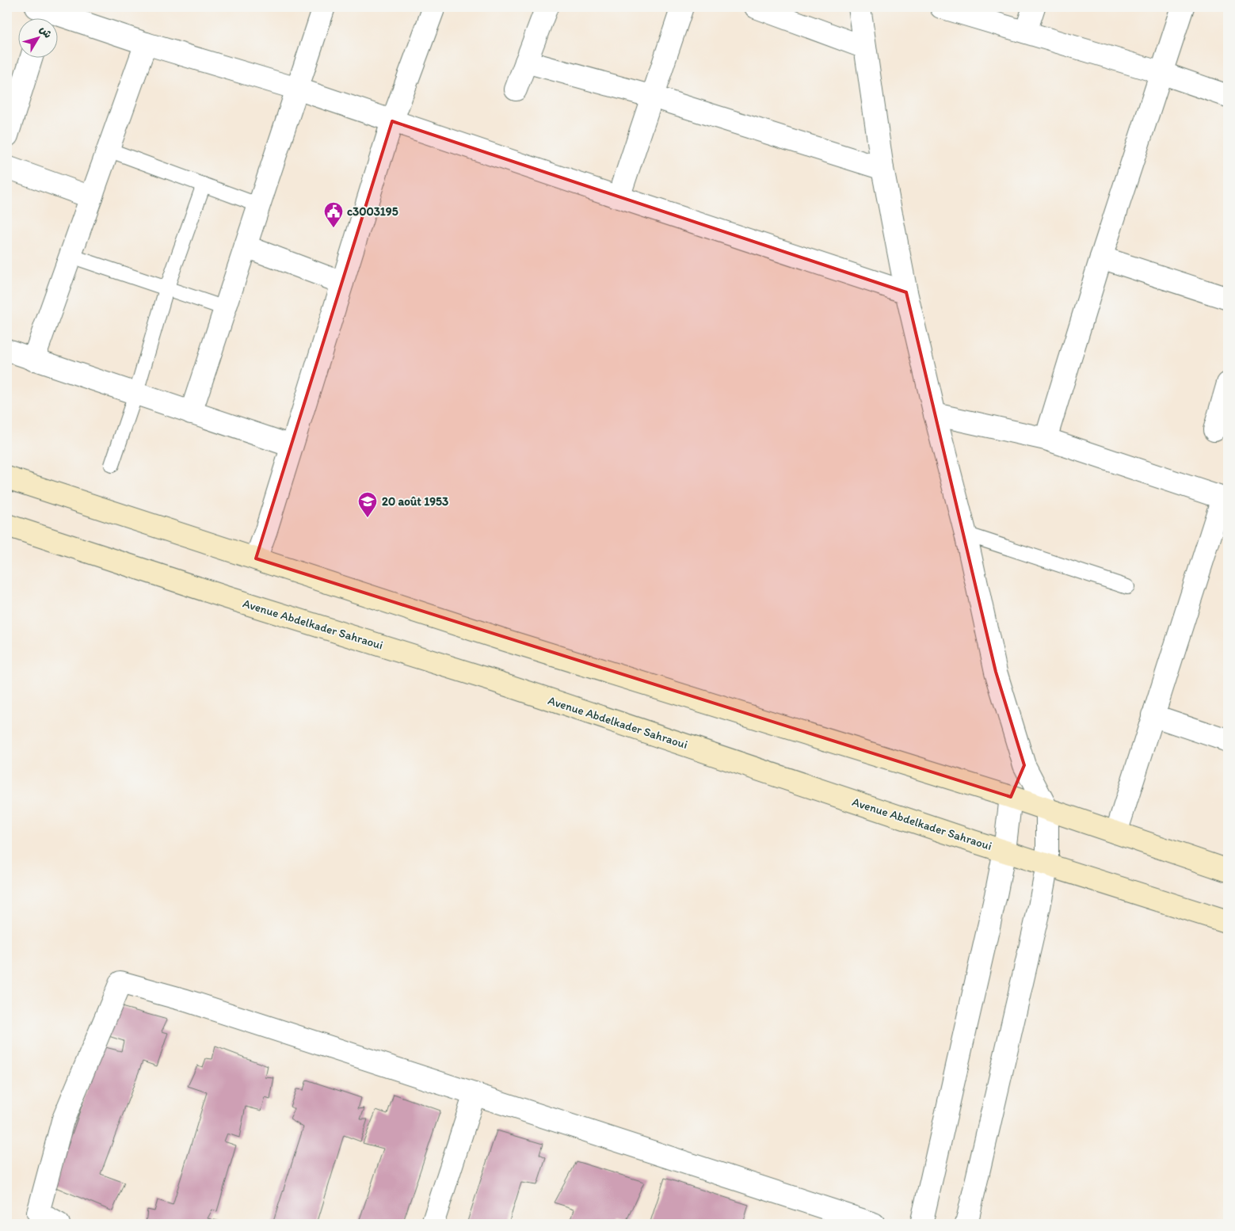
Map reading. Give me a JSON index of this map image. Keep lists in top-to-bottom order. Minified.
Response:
{"streets":{"main road":["Avenue Abdelkader Sahraoui"]},"places":{"public building":["c3003195"],"school or university":["20 août 1953"]},"north":"top right"}
